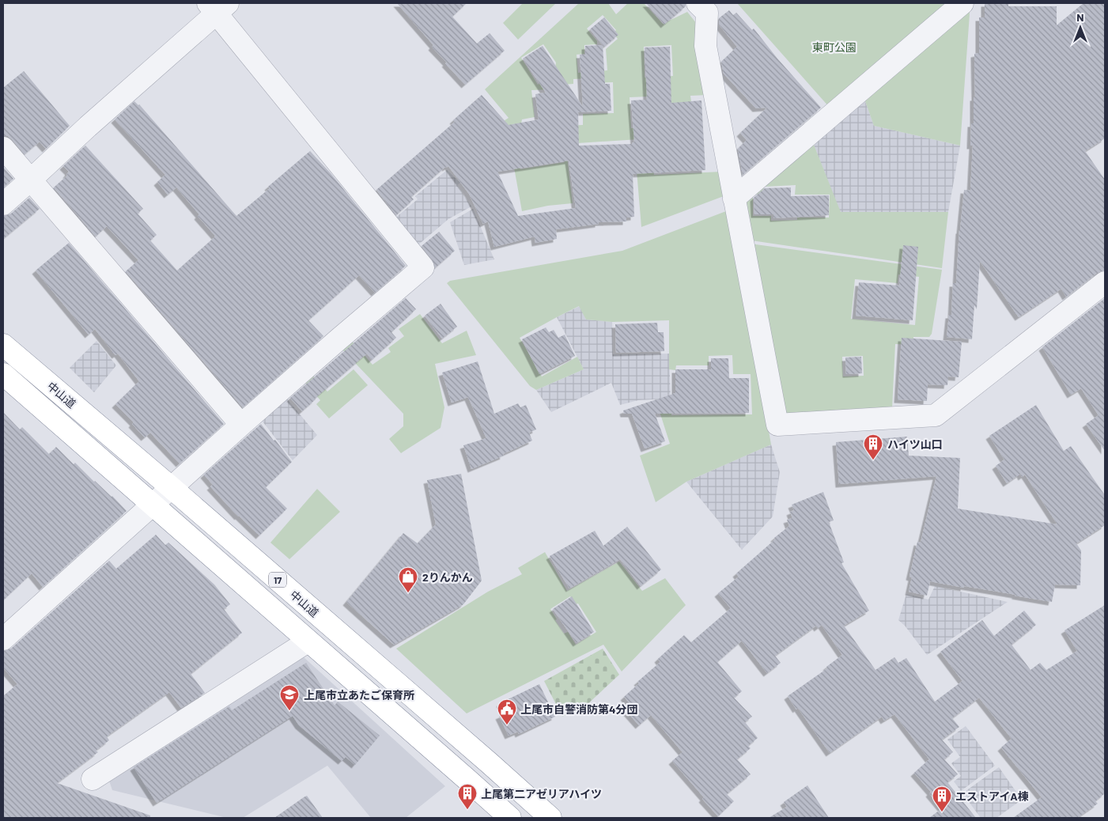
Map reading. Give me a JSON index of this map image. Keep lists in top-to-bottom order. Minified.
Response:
{"streets":{"highway":["中山道","17"]},"parks":["東町公園"],"places":{"building":["ハイツ山口","上尾第二アゼリアハイツ","エストアイA棟"],"shop":["2りんかん"],"school or university":["上尾市立あたご保育所"],"public building":["上尾市自警消防第4分団"]},"north":"top"}
